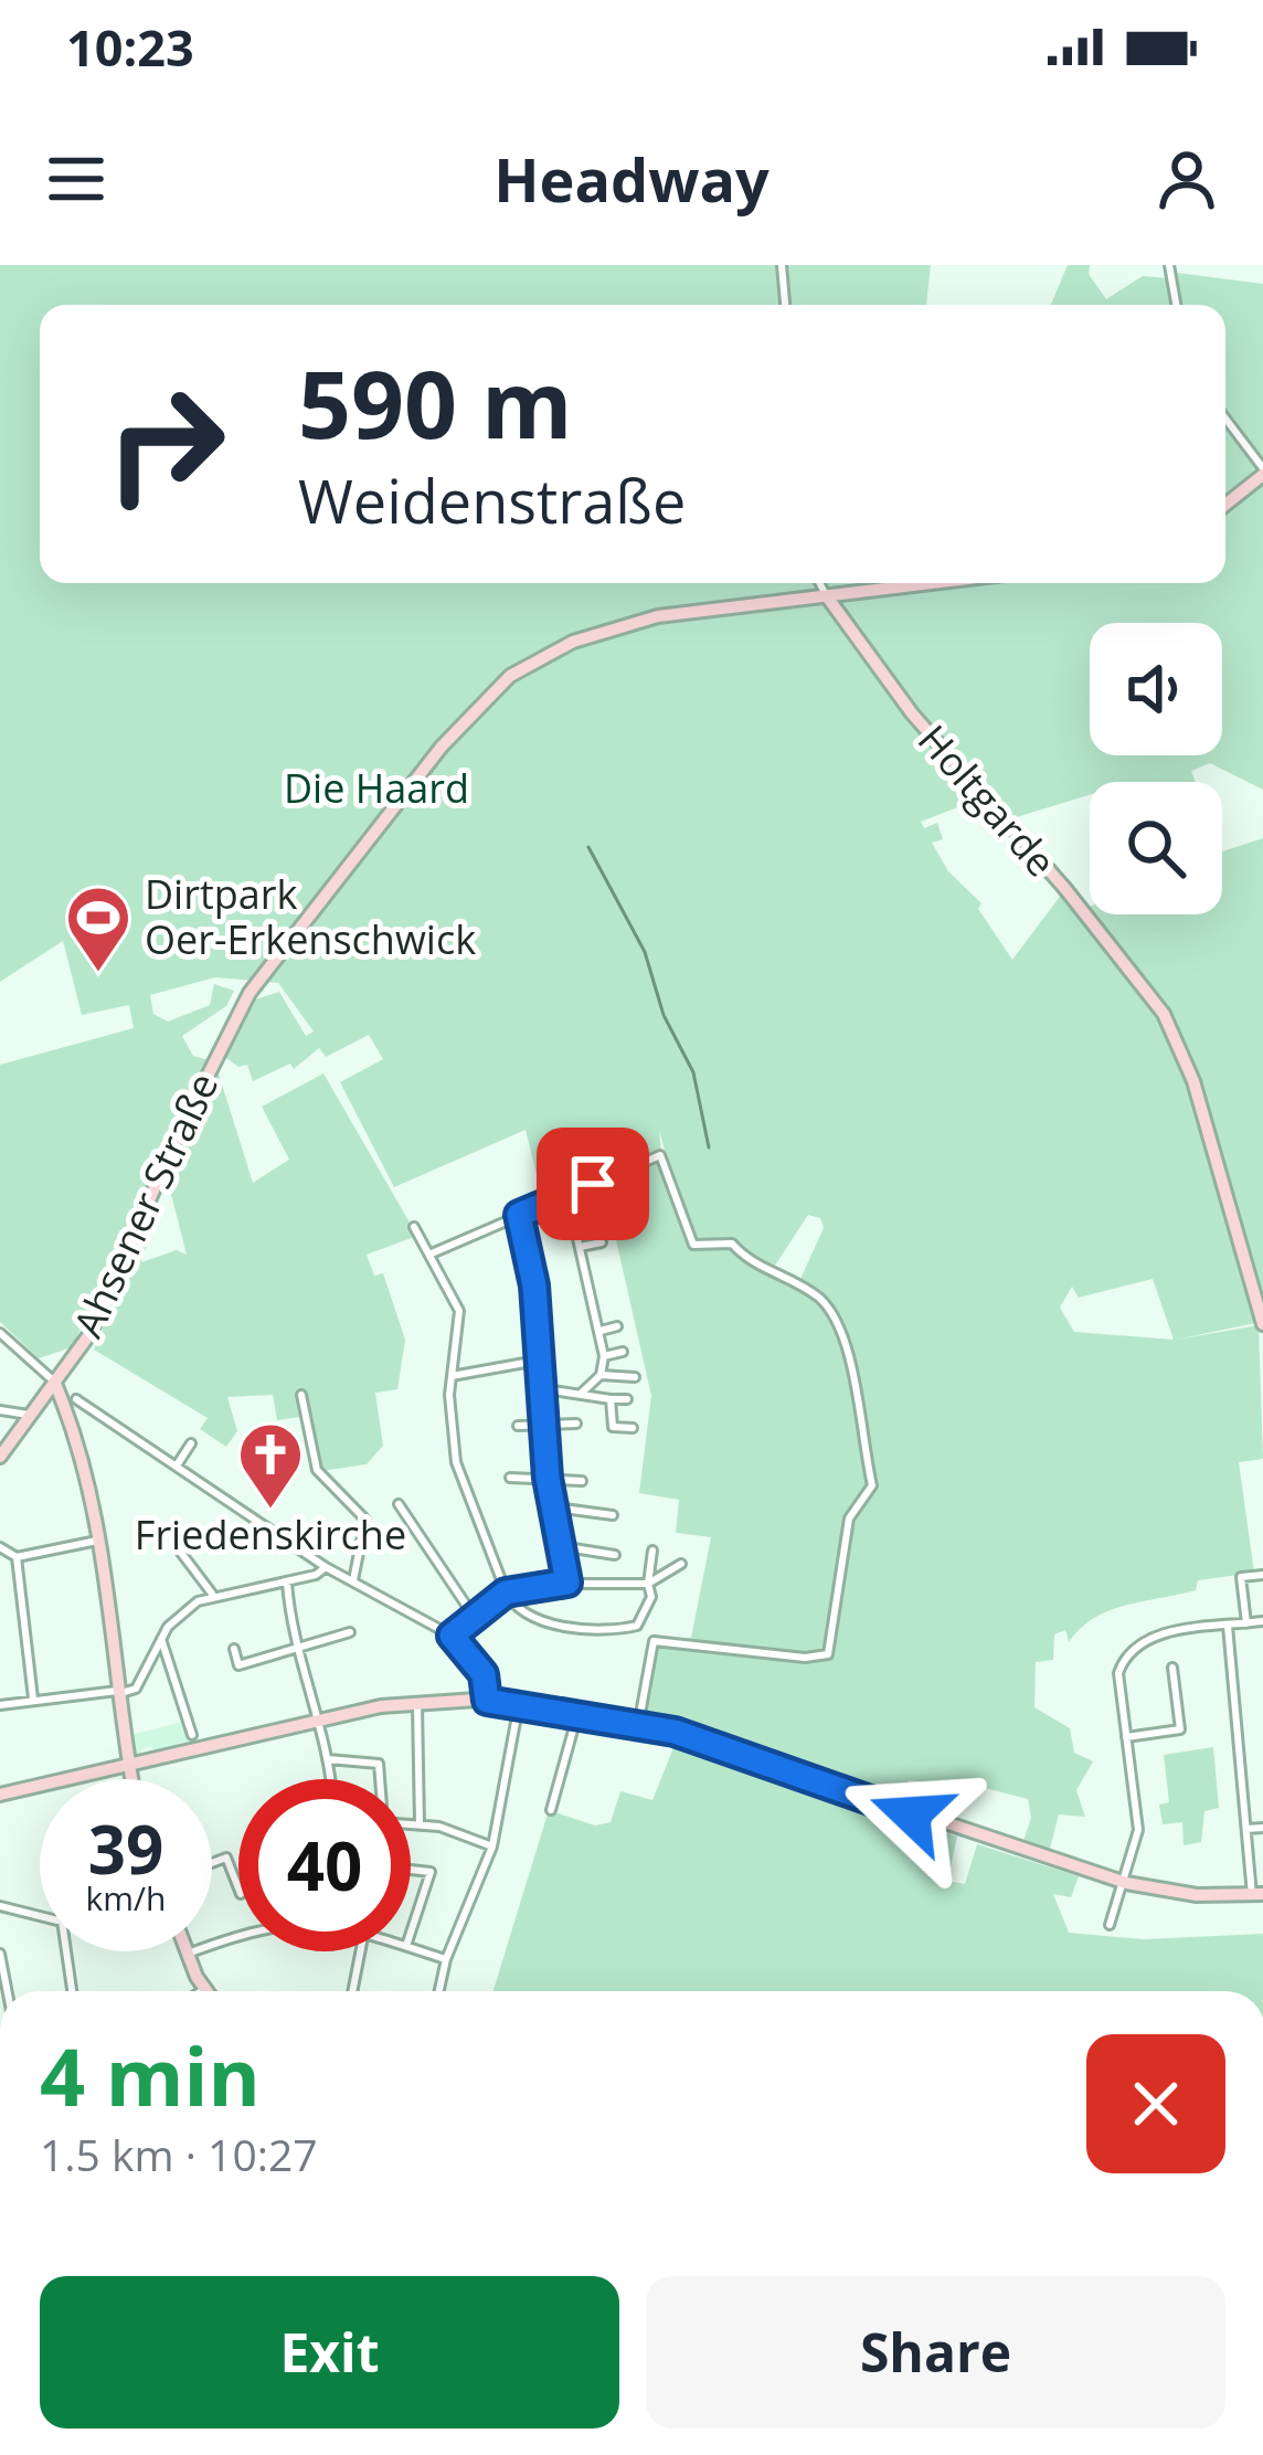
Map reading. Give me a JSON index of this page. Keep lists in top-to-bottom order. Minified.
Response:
{"streets":{"street":["Holtgarde","Ahsener Straße"]},"crossings":[["Holtgarde","Ahsener Straße"]],"parks":["Die Haard"],"places":{"sports":["Dirtpark Oer-Erkenschwick"],"church":["Friedenskirche"]},"page":{"status":"10:23","header":"Headway","turn":["590 m","Weidenstraße"],"speed":"39 km/h","limit":"40","heading":["4 min","1.5 km · 10:27"],"buttons":["Exit","Share"]}}
